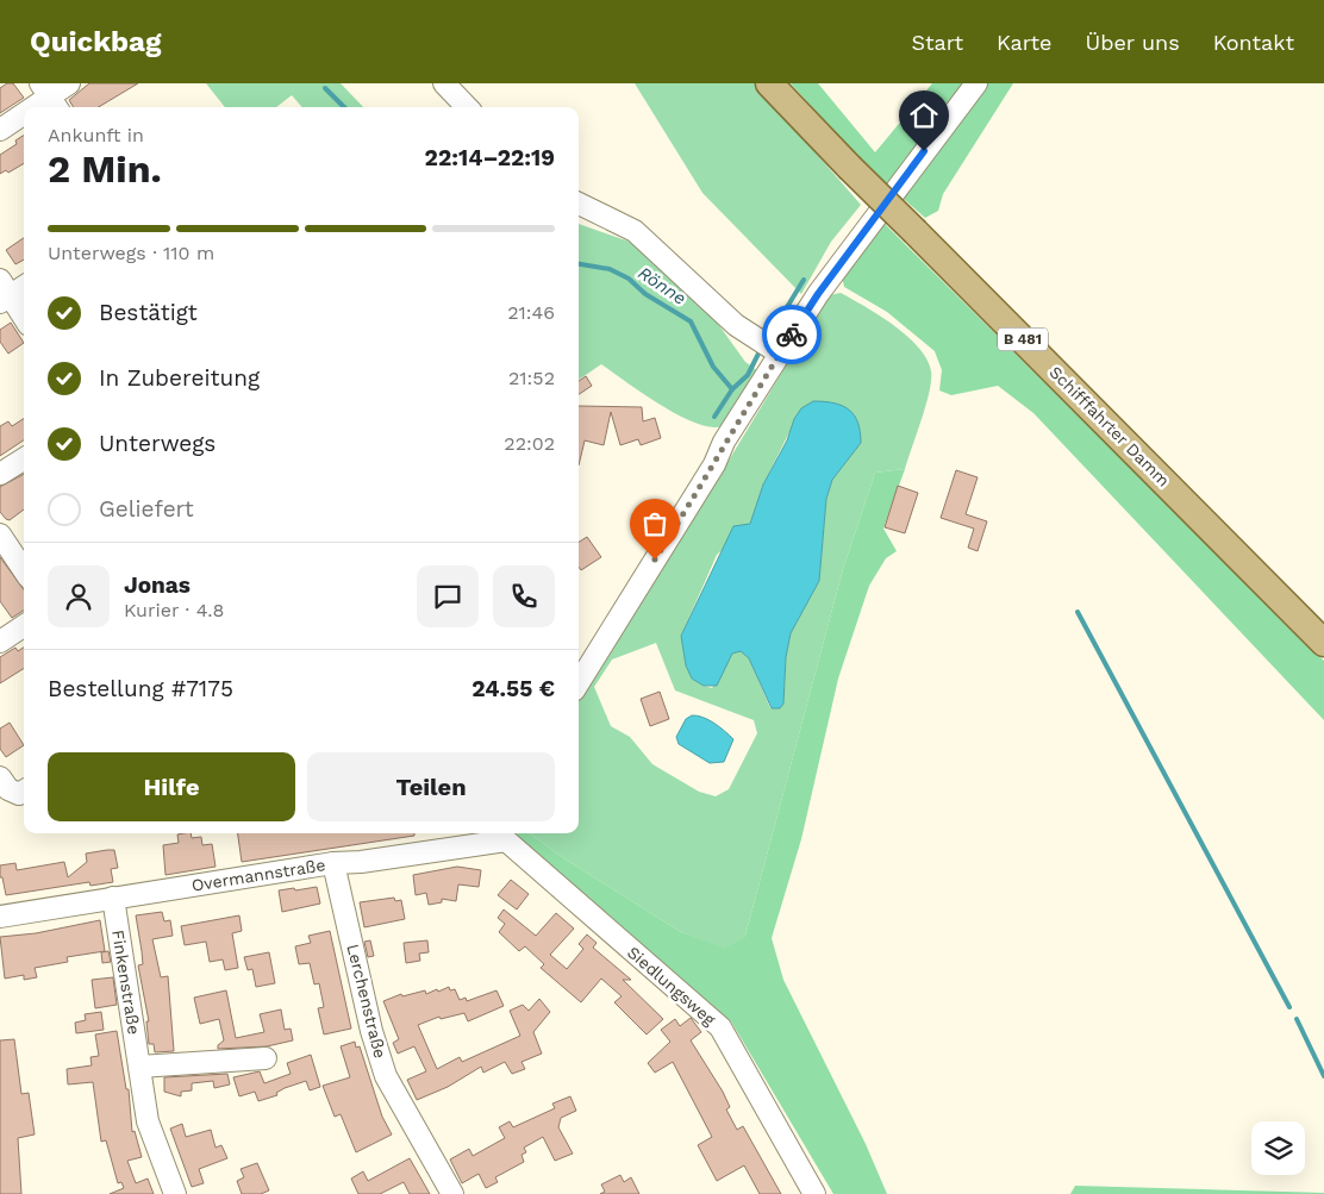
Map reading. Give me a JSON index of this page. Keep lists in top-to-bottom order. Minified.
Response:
{"streets":{"main road":["B 481","Schifffahrter Damm"],"street":["Overmannstraße","Finkenstraße","Siedlungsweg","Lerchenstraße"]},"crossings":[["Overmannstraße","Finkenstraße"],["Overmannstraße","Siedlungsweg"],["Overmannstraße","Lerchenstraße"]],"water":["Rönne"],"page":{"header":"Quickbag","nav":["Start","Karte","Über uns","Kontakt"],"heading":["2 Min.","Ankunft in","22:14–22:19"],"panel":["Jonas","Kurier · 4.8","Bestellung #7175","24.55 €"],"bar":"Unterwegs · 110 m","list":[["Bestätigt","21:46"],["In Zubereitung","21:52"],["Unterwegs","22:02"],"Geliefert"],"buttons":["Hilfe","Teilen"]}}
